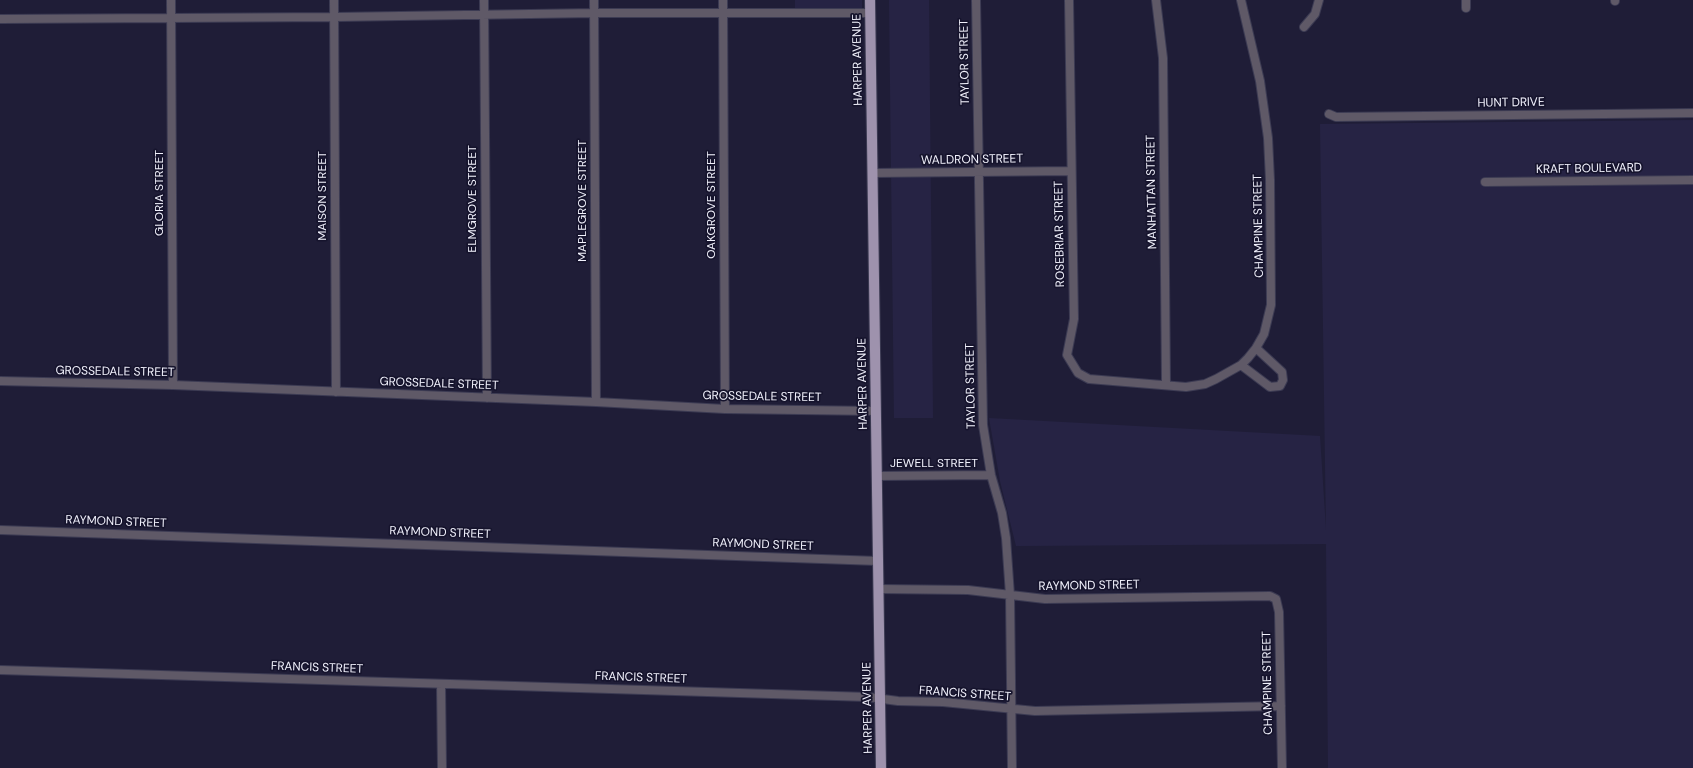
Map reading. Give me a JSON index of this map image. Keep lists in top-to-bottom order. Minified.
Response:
{"streets":{"main road":["HARPER AVENUE"],"street":["TAYLOR STREET","HUNT DRIVE","WALDRON STREET","KRAFT BOULEVARD","MANHATTAN STREET","GLORIA STREET","MAISON STREET","ELMGROVE STREET","MAPLEGROVE STREET","OAKGROVE STREET","CHAMPINE STREET","ROSEBRIAR STREET","GROSSEDALE STREET","JEWELL STREET","RAYMOND STREET","FRANCIS STREET"]},"crossings":[["HARPER AVENUE","WALDRON STREET"],["HARPER AVENUE","GROSSEDALE STREET"],["HARPER AVENUE","JEWELL STREET"],["HARPER AVENUE","RAYMOND STREET"],["HARPER AVENUE","FRANCIS STREET"],["TAYLOR STREET","WALDRON STREET"],["TAYLOR STREET","JEWELL STREET"],["TAYLOR STREET","RAYMOND STREET"],["TAYLOR STREET","FRANCIS STREET"],["WALDRON STREET","ROSEBRIAR STREET"],["MANHATTAN STREET","CHAMPINE STREET"],["MANHATTAN STREET","ROSEBRIAR STREET"],["GLORIA STREET","GROSSEDALE STREET"],["MAISON STREET","GROSSEDALE STREET"],["ELMGROVE STREET","GROSSEDALE STREET"],["MAPLEGROVE STREET","GROSSEDALE STREET"],["OAKGROVE STREET","GROSSEDALE STREET"],["CHAMPINE STREET","ROSEBRIAR STREET"],["CHAMPINE STREET","RAYMOND STREET"],["CHAMPINE STREET","FRANCIS STREET"]]}
